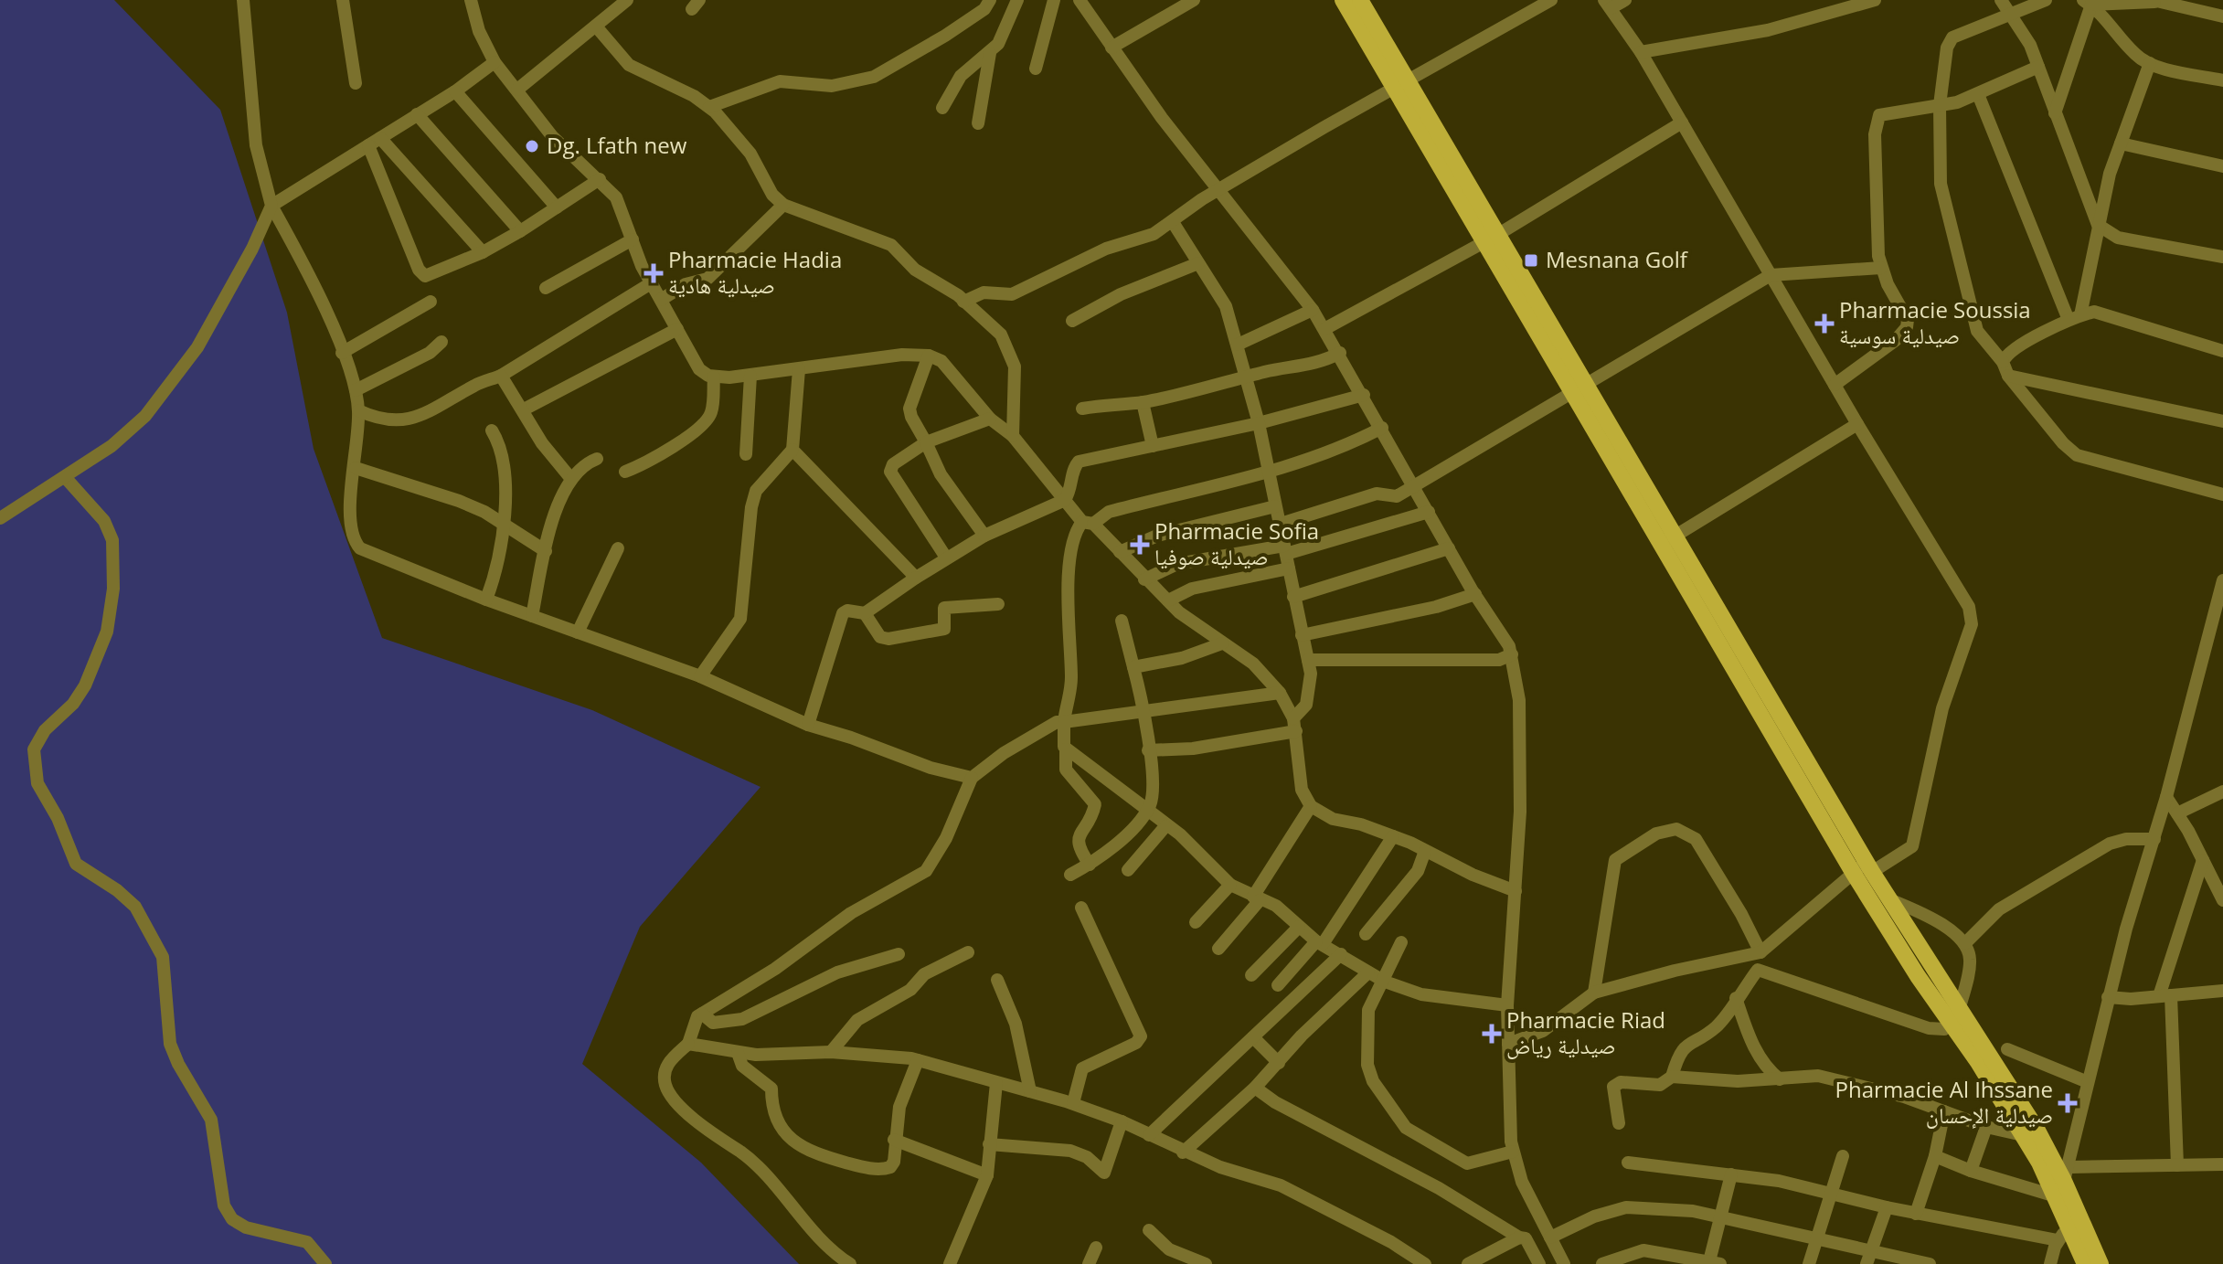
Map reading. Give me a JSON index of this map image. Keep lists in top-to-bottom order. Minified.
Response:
{"places":{"other":["Dg. Lfath new"],"transit":["Mesnana Golf"],"health":["Pharmacie Hadia صيدلية هادية","Pharmacie Soussia صيدلية سوسية","Pharmacie Sofia صيدلية صوفيا","Pharmacie Riad صيدلية رياض","Pharmacie Al Ihssane صيدلية الإحسان"]}}
